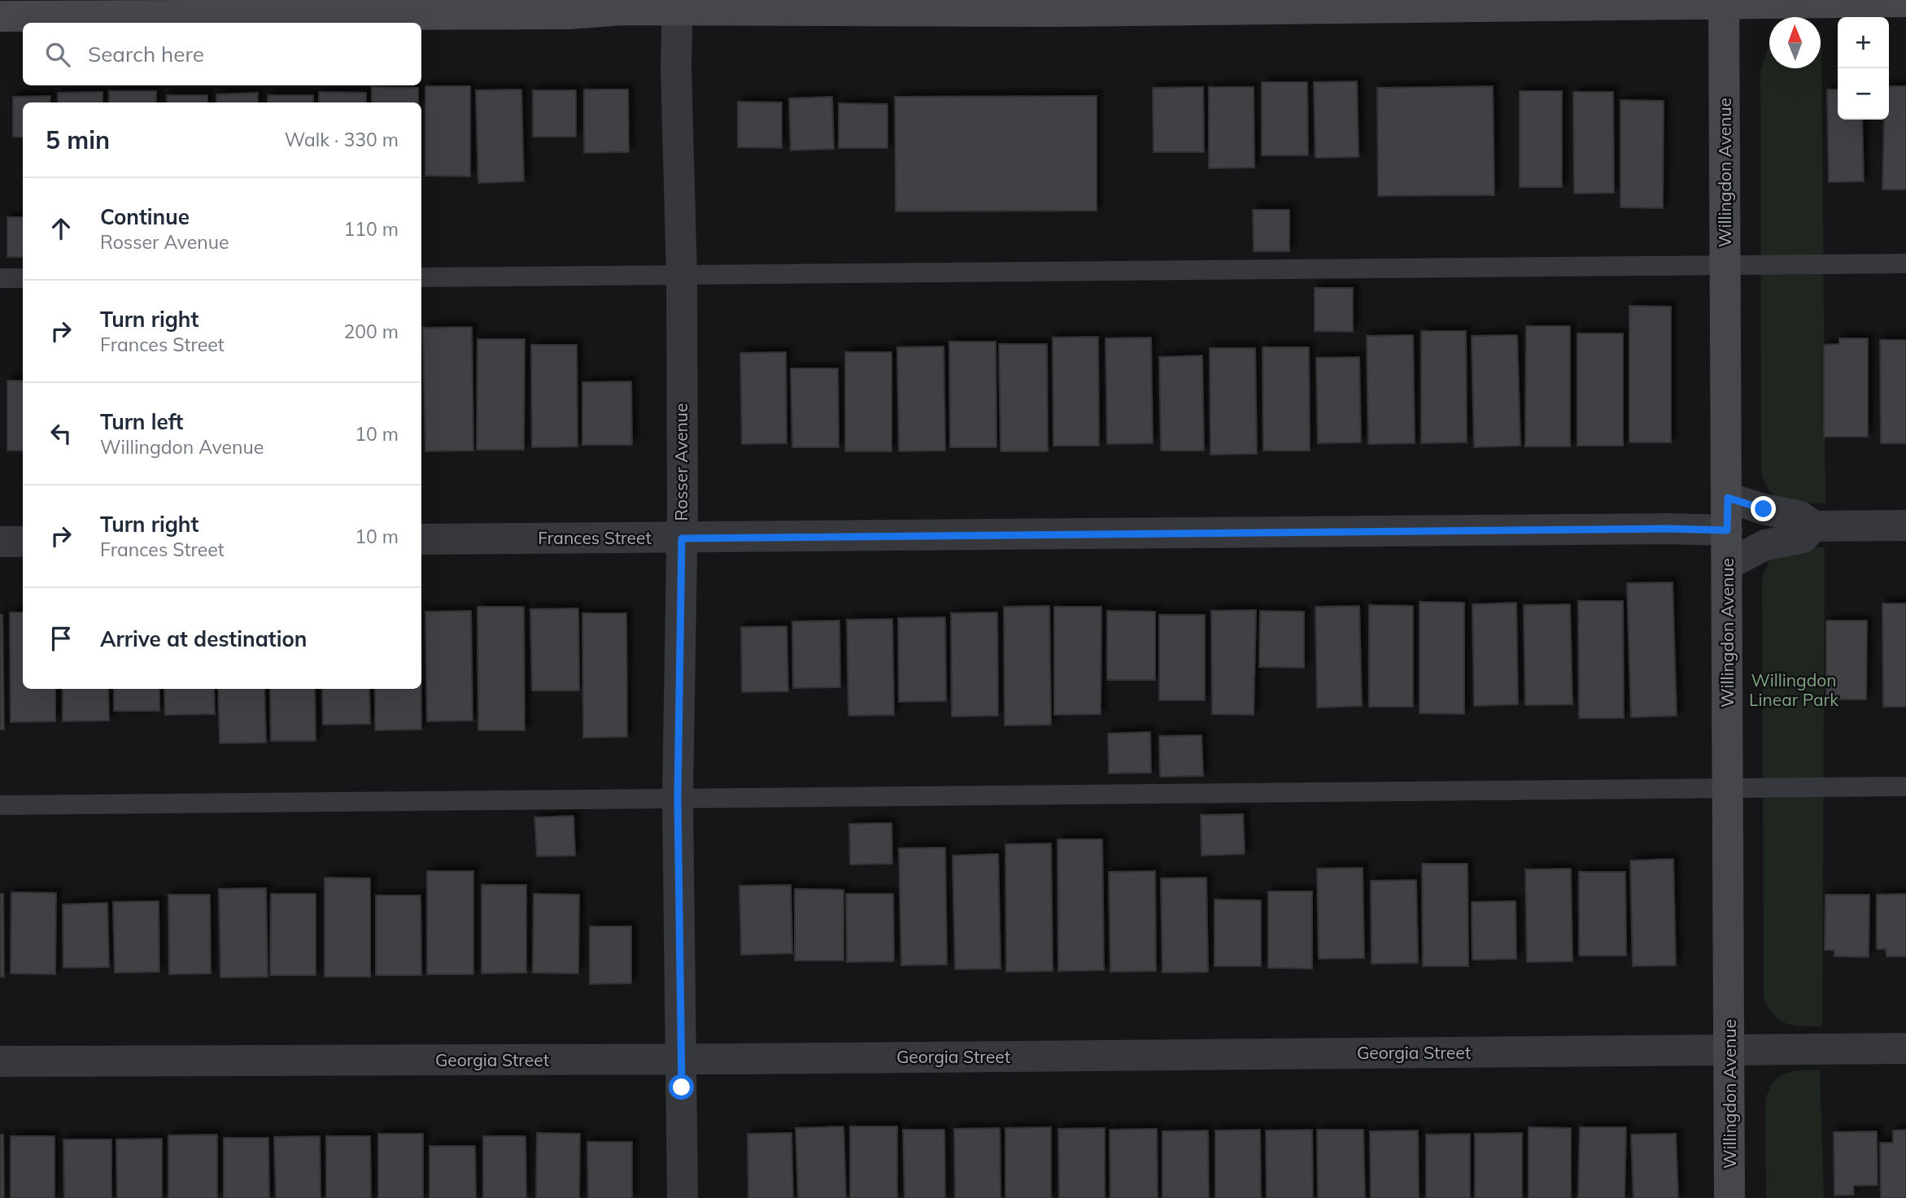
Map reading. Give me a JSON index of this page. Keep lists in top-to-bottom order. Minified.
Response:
{"streets":{"street":["Willingdon Avenue","Rosser Avenue","Frances Street","Georgia Street"]},"crossings":[["Willingdon Avenue","Frances Street"],["Willingdon Avenue","Georgia Street"],["Rosser Avenue","Frances Street"],["Rosser Avenue","Georgia Street"]],"parks":["Willingdon Linear Park"],"north":"top","page":{"map_buttons":["+","−"],"search":"Search here","heading":["5 min","Walk · 330 m"],"list":[["Continue","Rosser Avenue","110 m"],["Turn right","Frances Street","200 m"],["Turn left","Willingdon Avenue","10 m"],["Turn right","Frances Street","10 m"],"Arrive at destination"]}}
